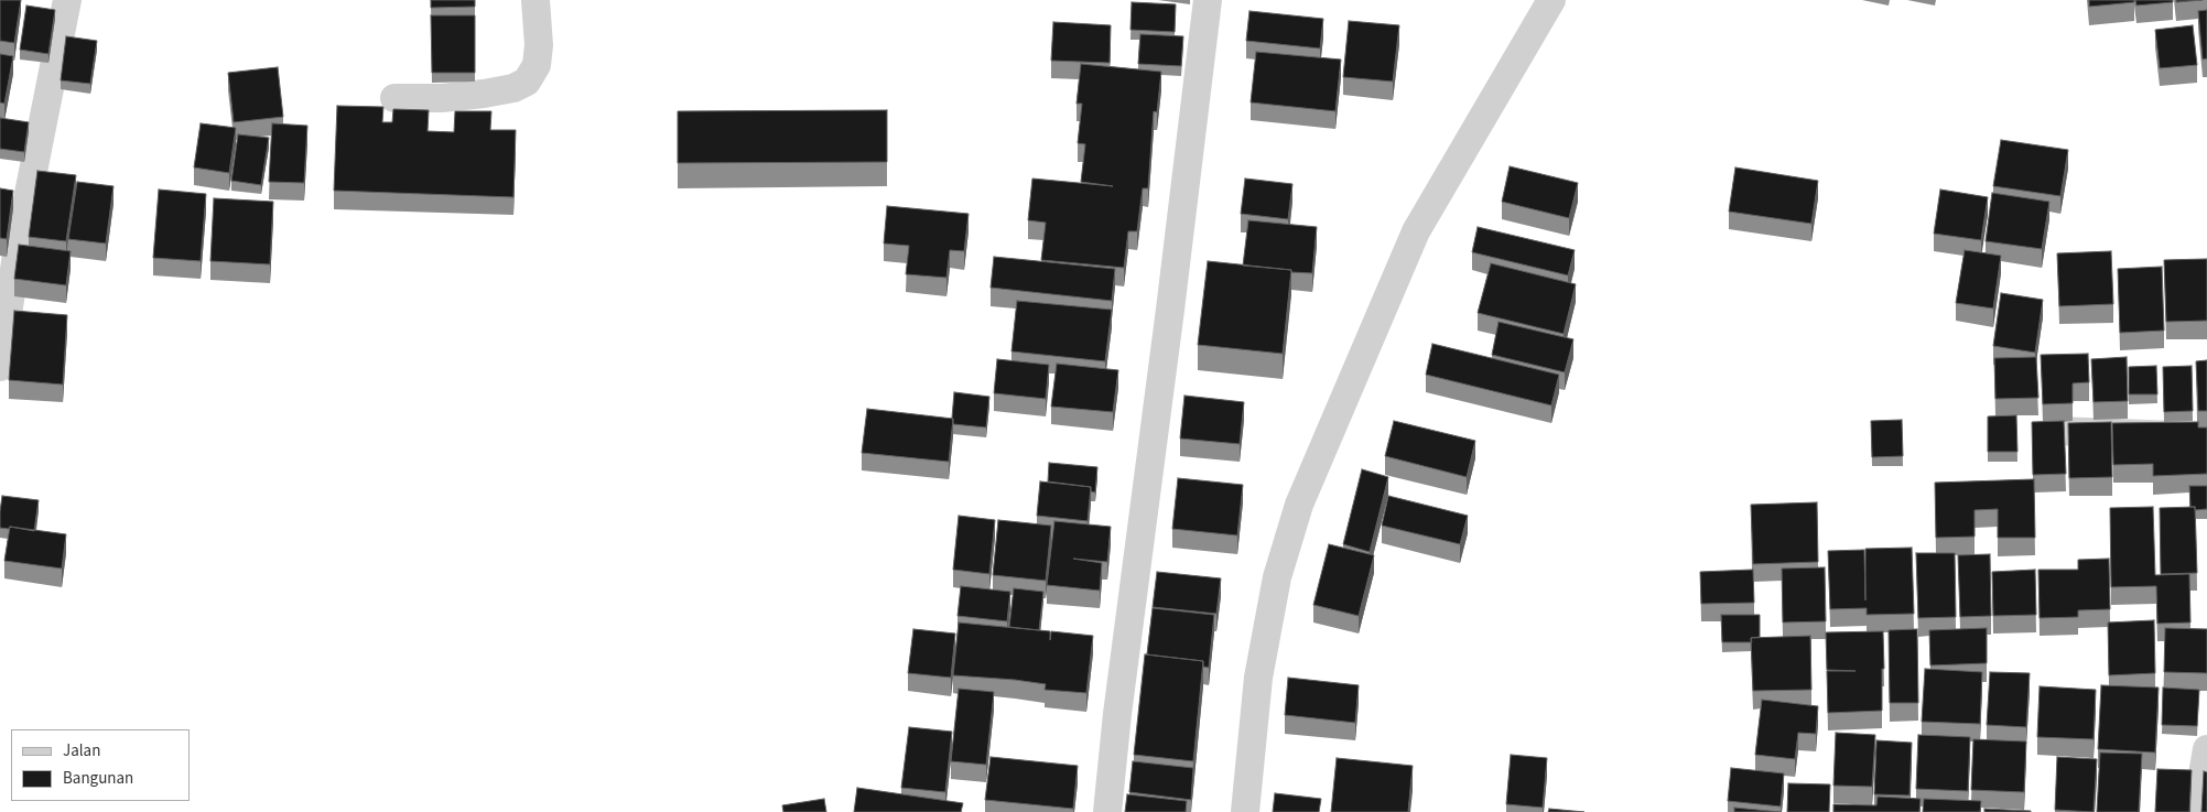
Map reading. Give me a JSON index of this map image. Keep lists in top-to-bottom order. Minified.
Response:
{"legend":["Jalan","Bangunan"]}
